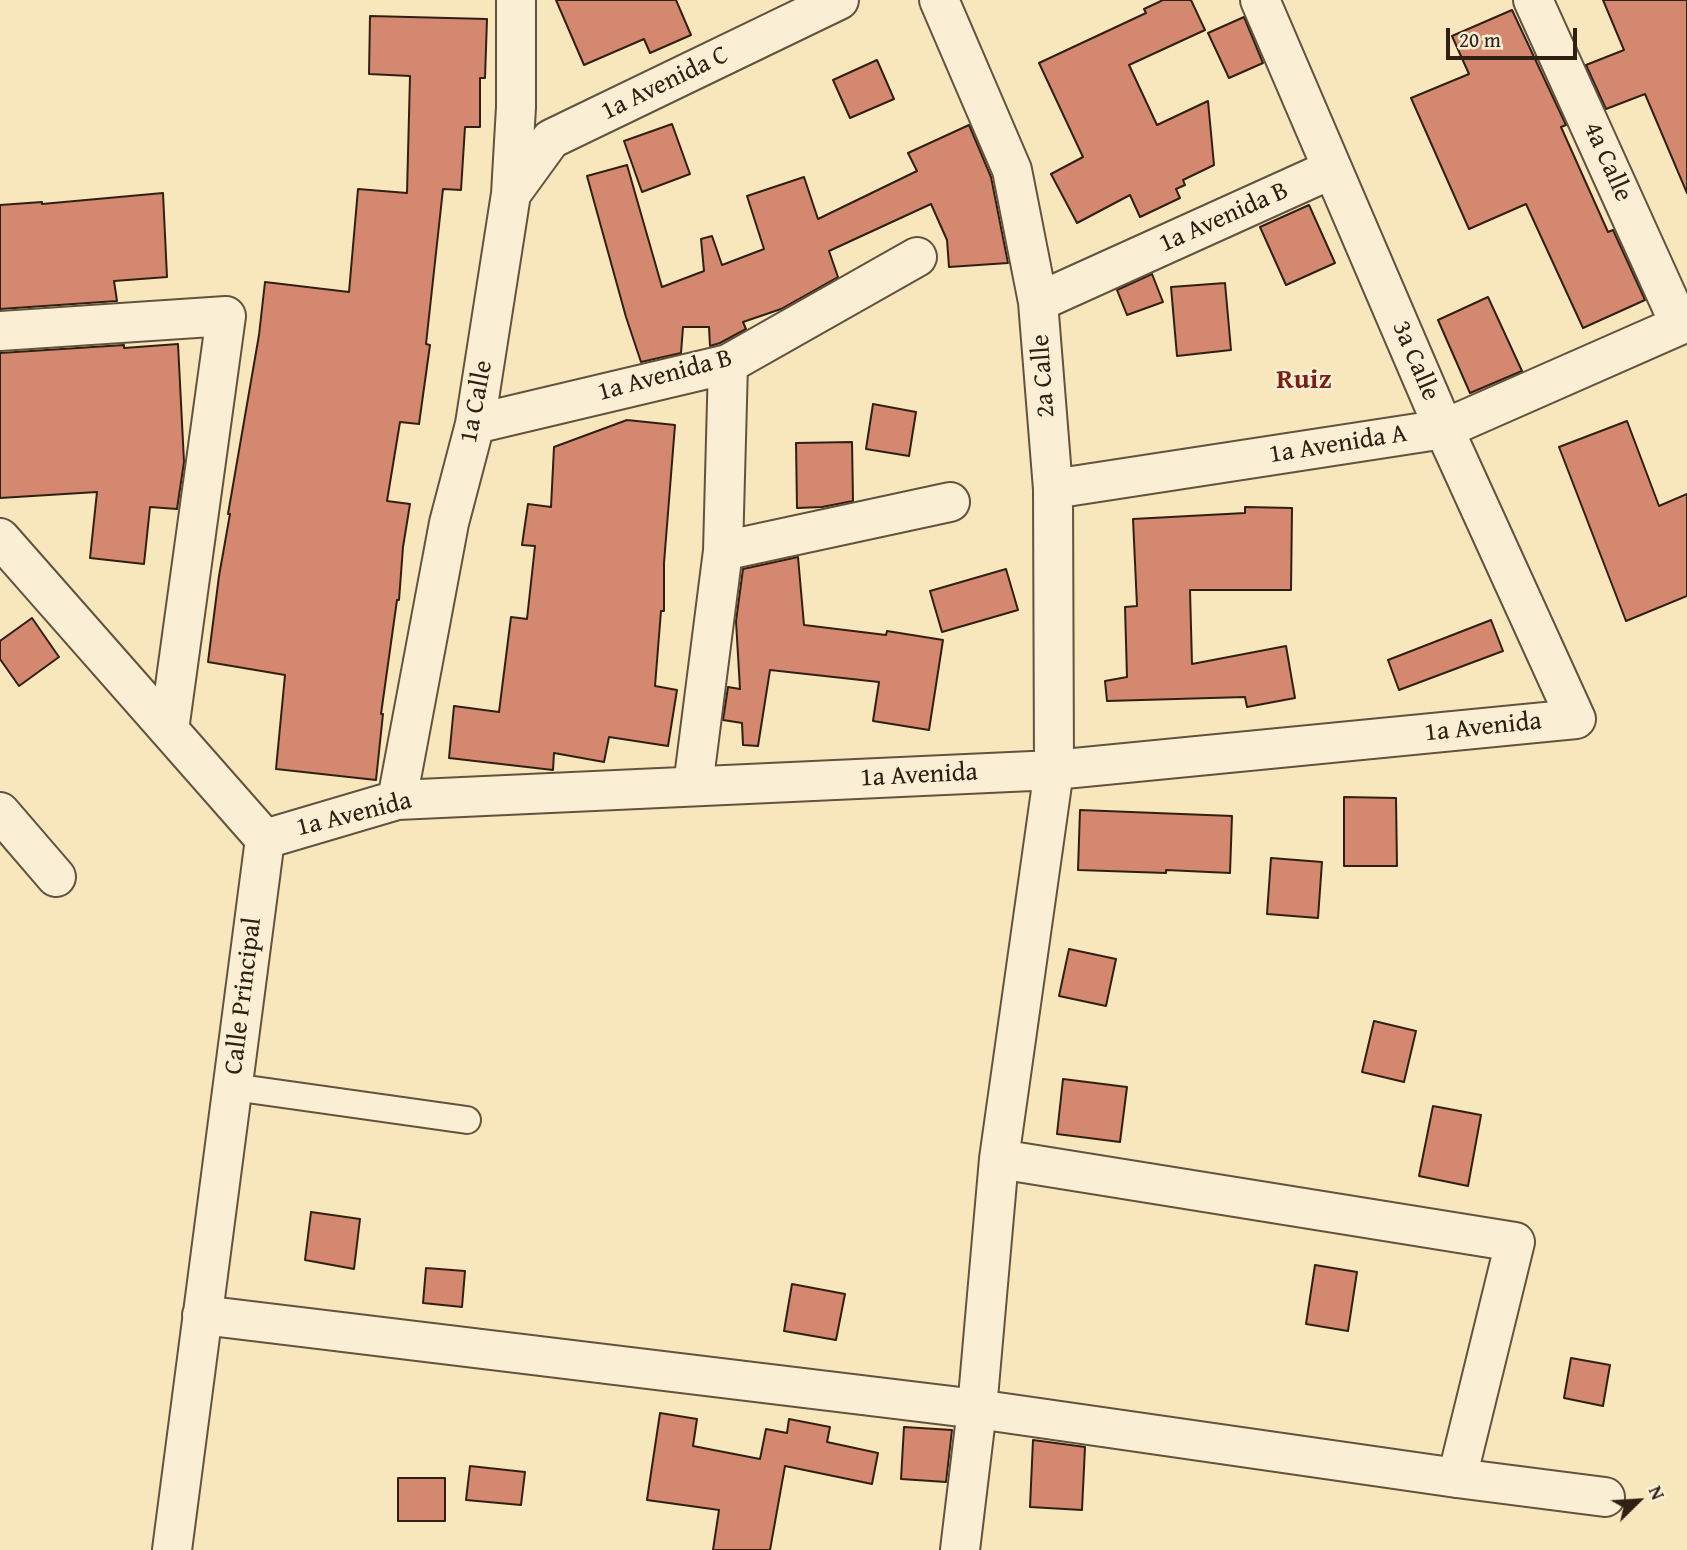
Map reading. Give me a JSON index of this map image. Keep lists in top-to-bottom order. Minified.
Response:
{"streets":{"street":["1a Avenida C","4a Calle","1a Avenida B","3a Calle","2a Calle","1a Calle","1a Avenida A","1a Avenida","Calle Principal"]},"crossings":[["1a Avenida C","1a Calle"],["4a Calle","1a Avenida A"],["1a Avenida B","3a Calle"],["1a Avenida B","2a Calle"],["1a Avenida B","1a Calle"],["3a Calle","1a Avenida A"],["3a Calle","1a Avenida"],["2a Calle","1a Avenida A"],["2a Calle","1a Avenida"],["1a Calle","1a Avenida"],["1a Avenida","Calle Principal"]],"districts":["Ruiz"],"scale_bar":"20 m","north":"top right"}
